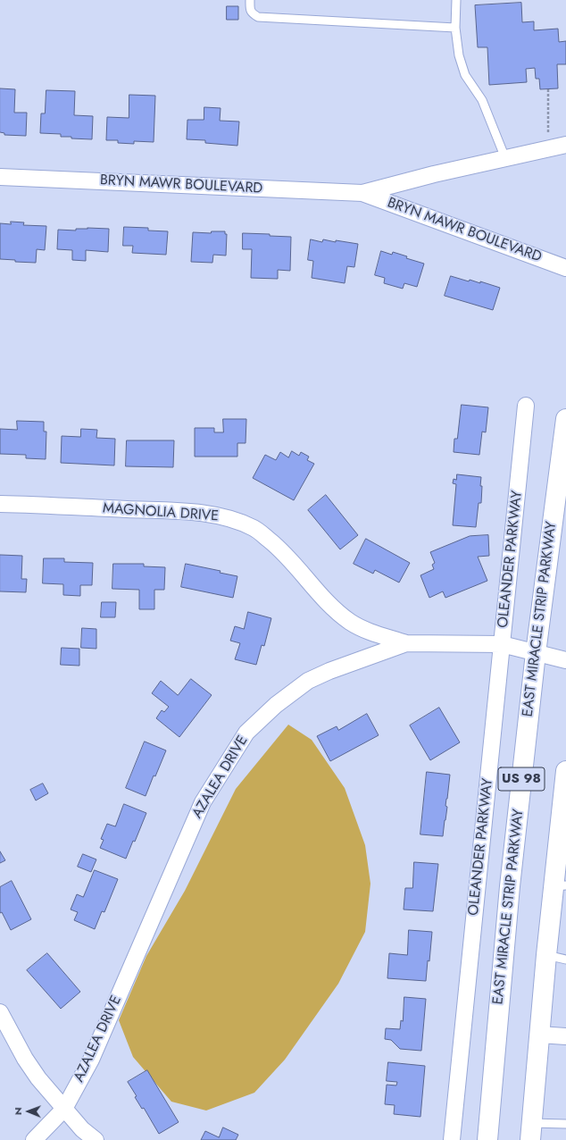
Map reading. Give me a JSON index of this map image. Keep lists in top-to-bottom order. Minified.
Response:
{"streets":{"highway":["EAST MIRACLE STRIP PARKWAY","US 98"],"street":["BRYN MAWR BOULEVARD","MAGNOLIA DRIVE","OLEANDER PARKWAY","AZALEA DRIVE"]},"crossings":[["MAGNOLIA DRIVE","AZALEA DRIVE"],["OLEANDER PARKWAY","AZALEA DRIVE"],["EAST MIRACLE STRIP PARKWAY","AZALEA DRIVE"]],"north":"left"}
